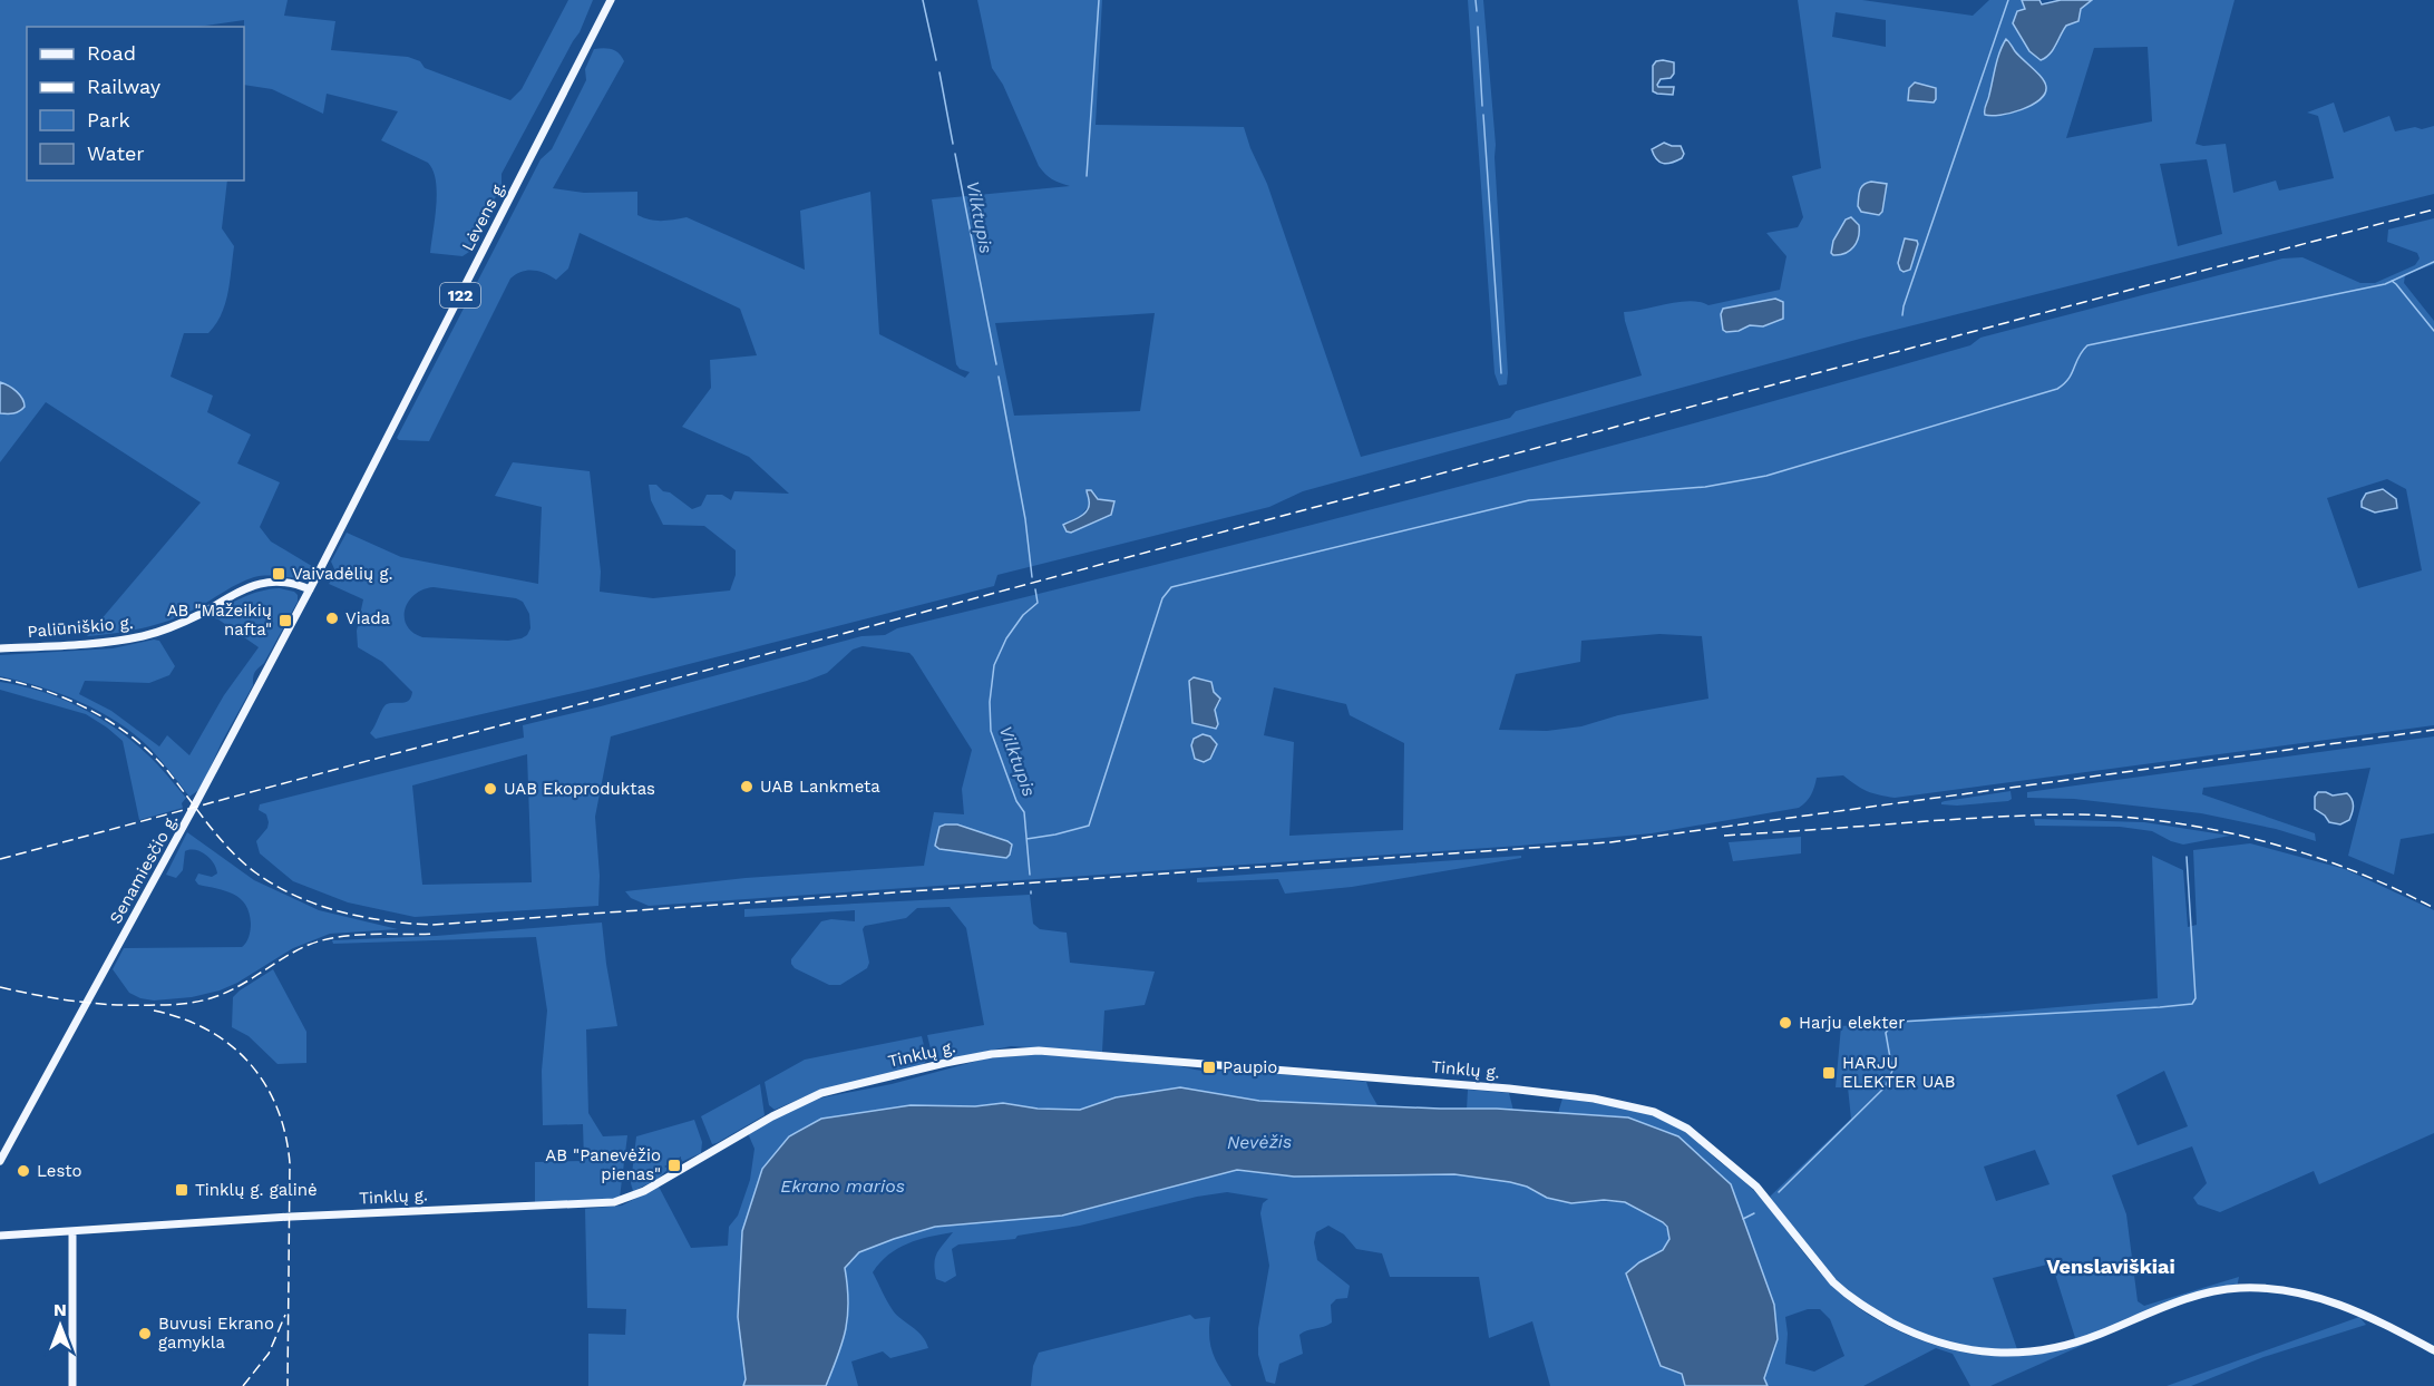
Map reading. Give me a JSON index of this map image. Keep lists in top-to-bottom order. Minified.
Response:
{"streets":{"main road":["Lėvens g.","122","Paliūniškio g.","Senamiesčio g.","Tinklų g."]},"crossings":[["Lėvens g.","Paliūniškio g."],["Lėvens g.","Senamiesčio g."],["Paliūniškio g.","Senamiesčio g."]],"districts":["Venslaviškiai"],"water":["Vilktupis","Nevėžis","Ekrano marios"],"places":{"transit":["Vaivadėlių g.","AB \"Mažeikių nafta\"","Paupio","HARJU ELEKTER UAB","AB \"Panevėžio pienas\"","Tinklų g. galinė"],"other":["Viada","UAB Lankmeta","UAB Ekoproduktas","Harju elekter","Lesto","Buvusi Ekrano gamykla"]},"legend":["Road","Railway","Park","Water"],"north":"top"}
